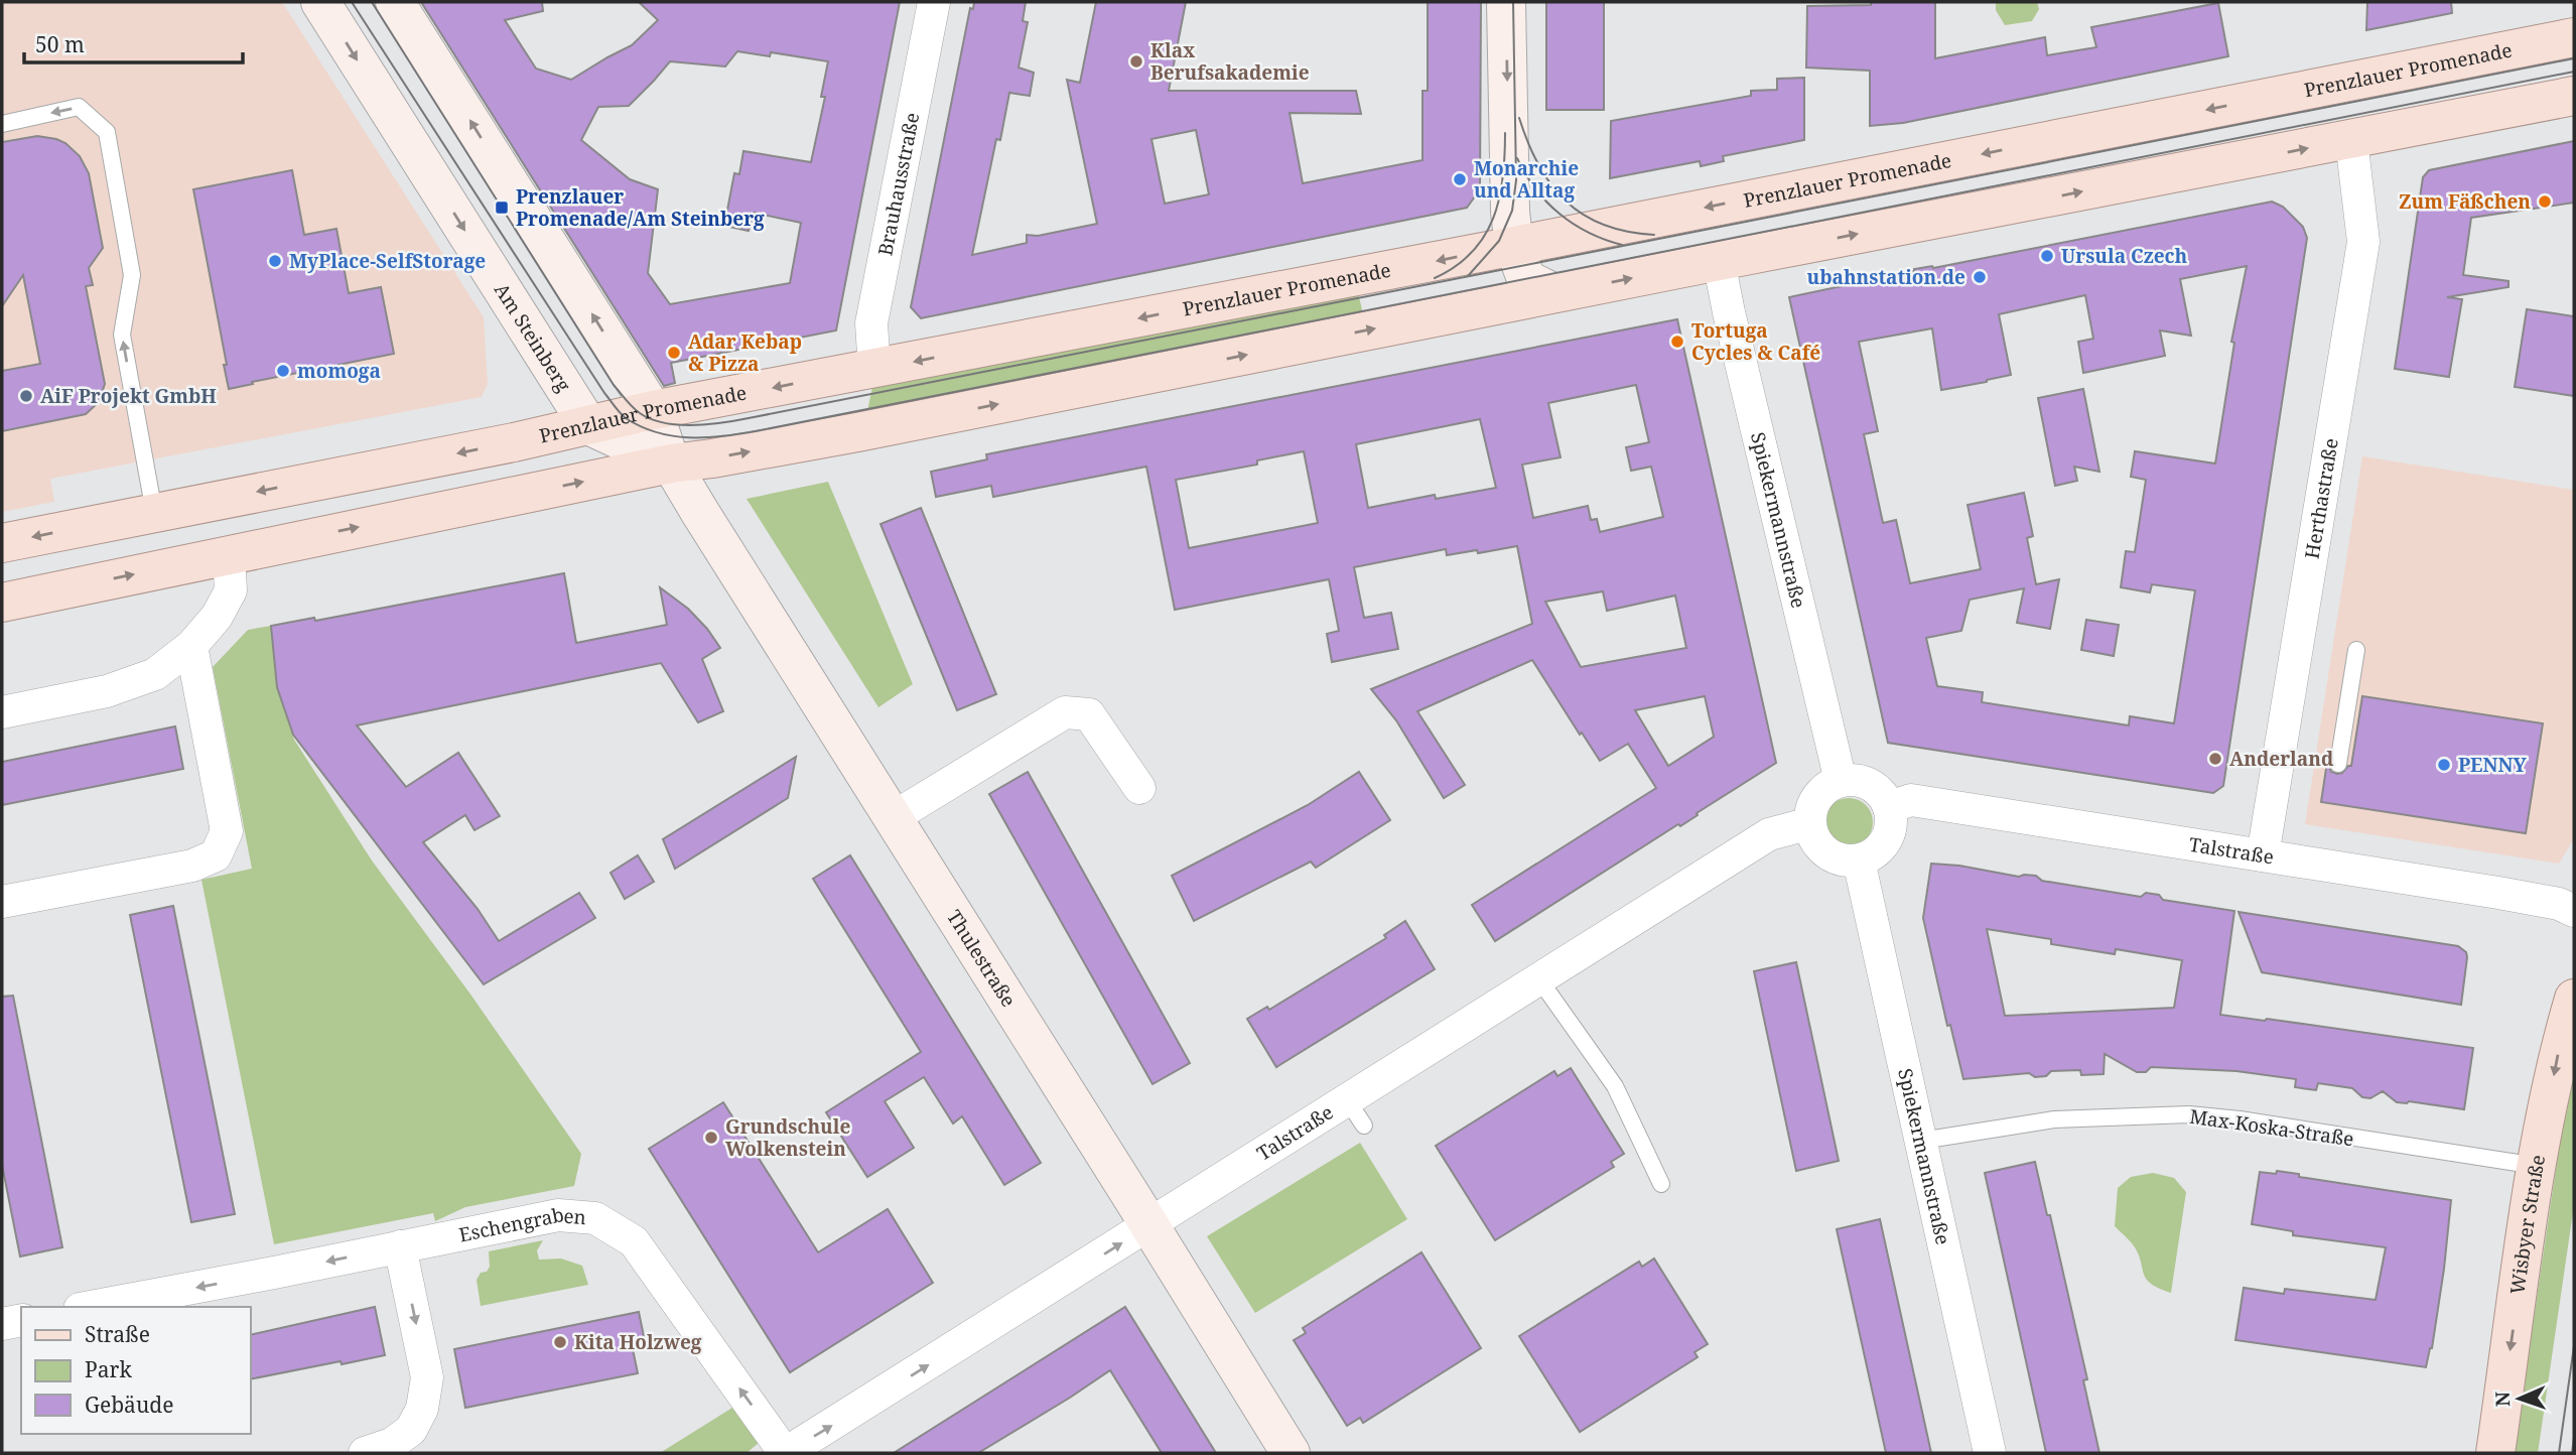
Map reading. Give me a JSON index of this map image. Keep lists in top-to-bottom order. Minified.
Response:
{"streets":{"main road":["Prenzlauer Promenade","Wisbyer Straße"],"street":["Brauhausstraße","Am Steinberg","Herthastraße","Spiekermannstraße","Talstraße","Thulestraße","Eschengraben"],"lane":["Max-Koska-Straße"]},"crossings":[["Prenzlauer Promenade","Brauhausstraße"],["Prenzlauer Promenade","Am Steinberg"],["Herthastraße","Talstraße"],["Spiekermannstraße","Talstraße"],["Spiekermannstraße","Max-Koska-Straße"],["Talstraße","Thulestraße"],["Talstraße","Eschengraben"],["Max-Koska-Straße","Wisbyer Straße"]],"one_way":["Wisbyer Straße","Eschengraben"],"places":{"other":["Klax Berufsakademie","Monarchie und Alltag","Zum Fäßchen","Ursula Czech","MyPlace-SelfStorage","ubahnstation.de","Tortuga Cycles & Café","Adar Kebap & Pizza","momoga","AiF Projekt GmbH","Anderland","PENNY","Grundschule Wolkenstein","Kita Holzweg"],"transit":["Prenzlauer Promenade/Am Steinberg"]},"legend":["Straße","Park","Gebäude"],"scale_bar":"50 m","north":"left"}
